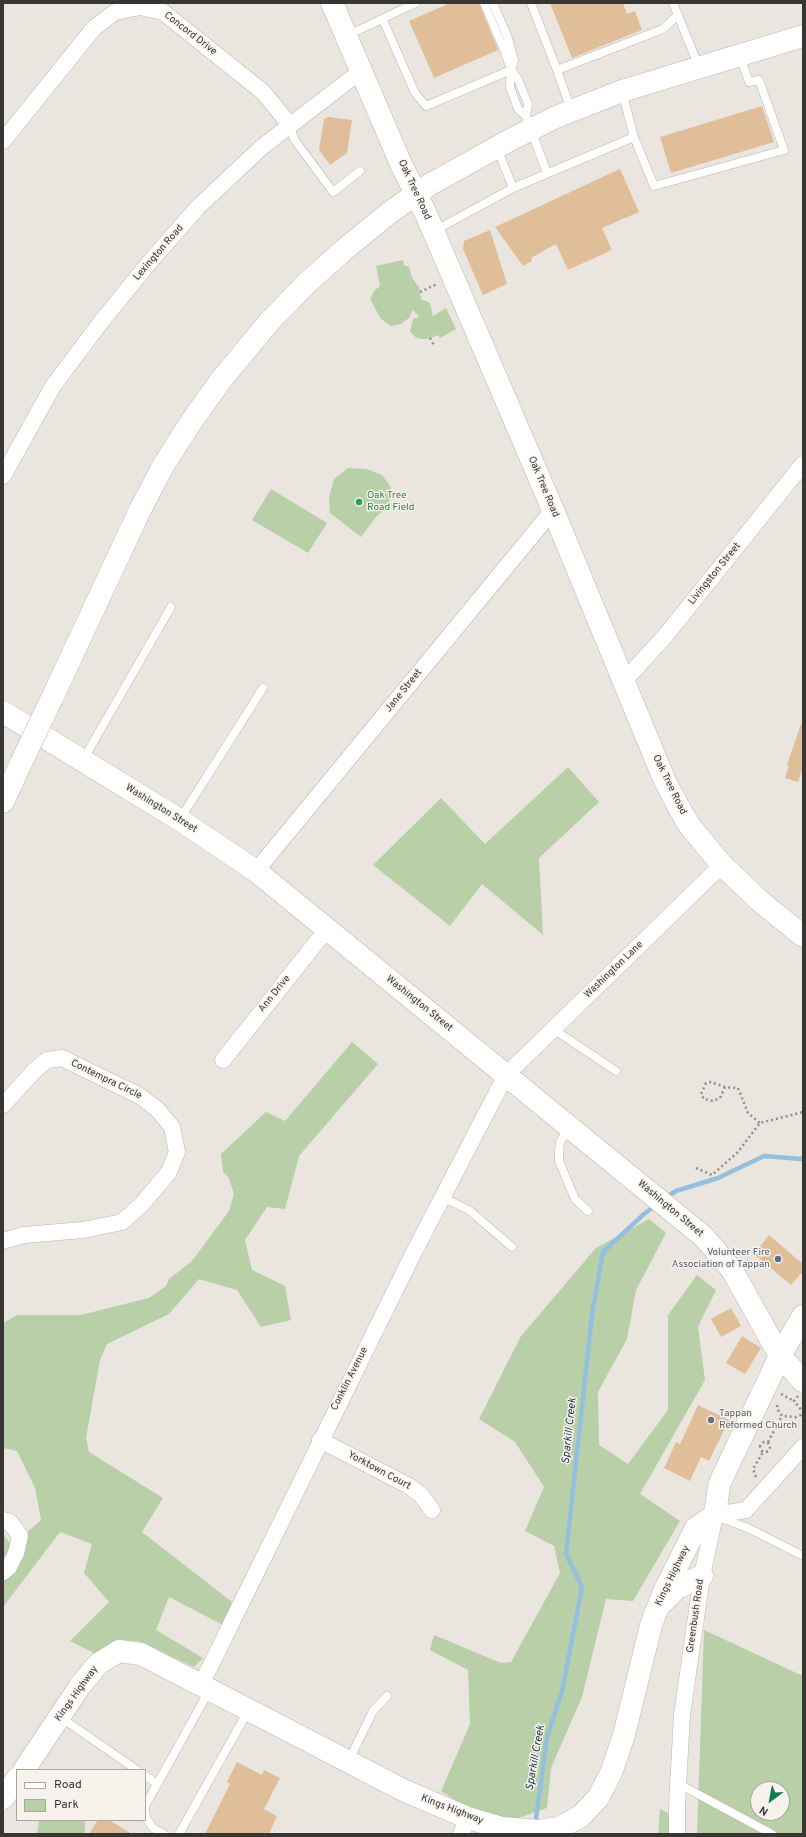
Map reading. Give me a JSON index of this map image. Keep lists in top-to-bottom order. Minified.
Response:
{"streets":{"street":["Concord Drive","Oak Tree Road","Lexington Road","Livingston Street","Jane Street","Washington Street","Washington Lane","Ann Drive","Contempra Circle","Conklin Avenue","Yorktown Court","Kings Highway","Greenbush Road"]},"crossings":[["Concord Drive","Lexington Road"],["Oak Tree Road","Lexington Road"],["Oak Tree Road","Livingston Street"],["Oak Tree Road","Jane Street"],["Oak Tree Road","Washington Lane"],["Jane Street","Washington Street"],["Washington Street","Washington Lane"],["Washington Street","Ann Drive"],["Washington Street","Conklin Avenue"],["Washington Lane","Conklin Avenue"],["Conklin Avenue","Yorktown Court"],["Conklin Avenue","Kings Highway"],["Kings Highway","Greenbush Road"]],"water":["Sparkill Creek"],"places":["Oak Tree Road Field","Volunteer Fire Association of Tappan","Tappan Reformed Church"],"legend":["Road","Park"],"north":"bottom left"}
